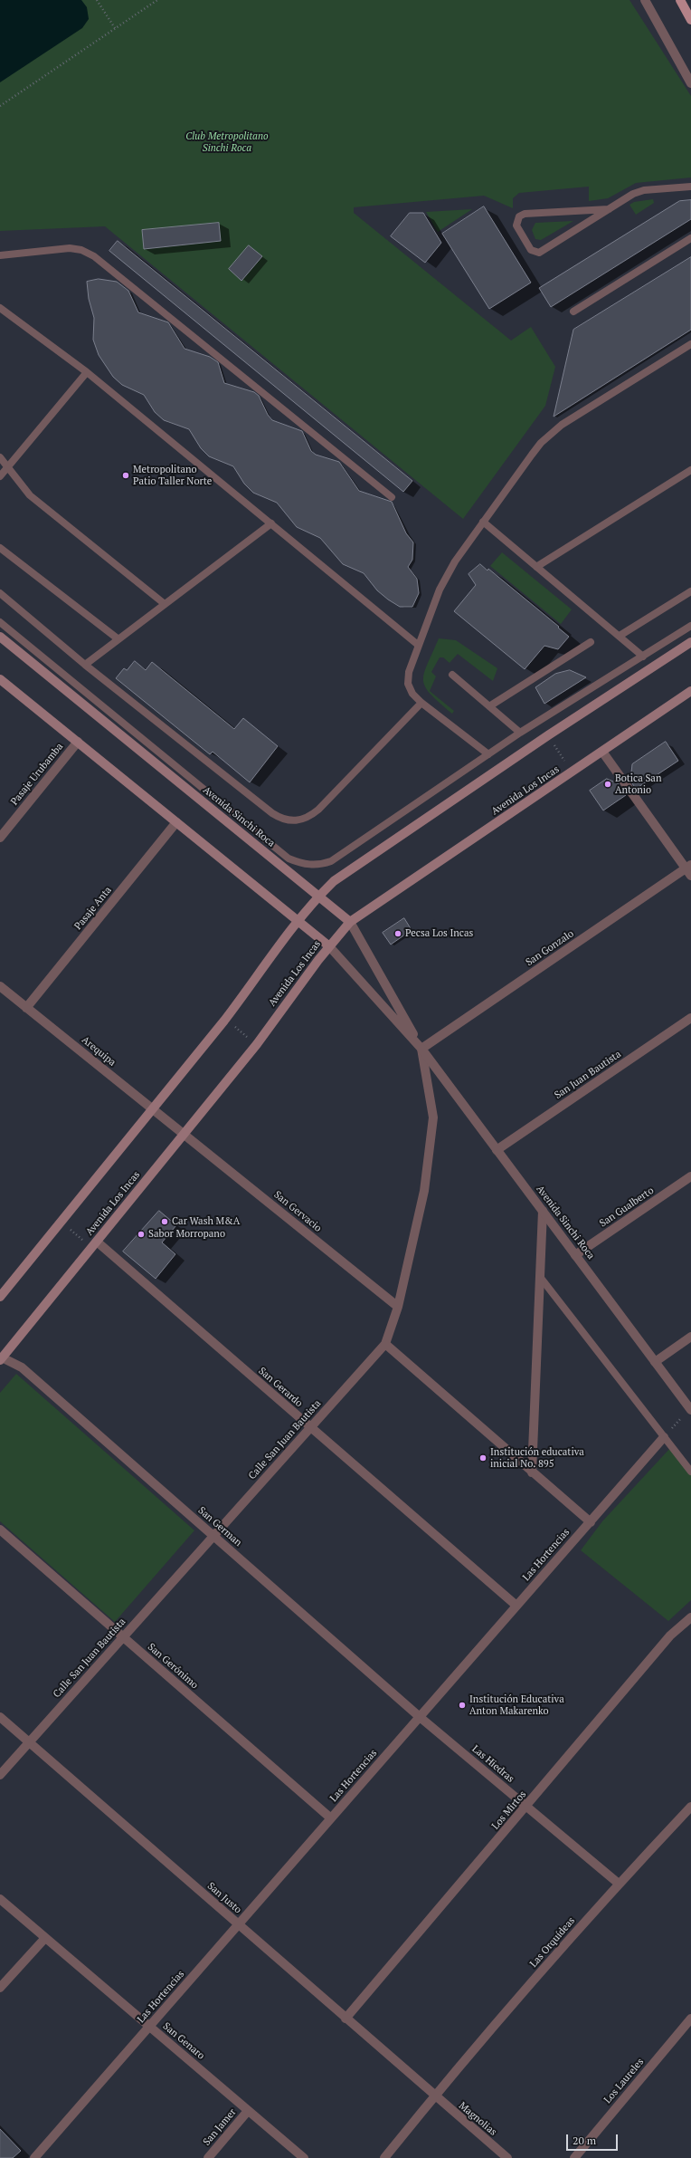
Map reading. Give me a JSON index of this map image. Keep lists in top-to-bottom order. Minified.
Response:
{"streets":{"main road":["Avenida Los Incas","Avenida Sinchi Roca"],"street":["Pasaje Urubamba","Pasaje Anta","San Gonzalo","Arequipa","San Juan Bautista","San Gualberto","San Gervacio","San Gerardo","Calle San Juan Bautista","San German","Las Hortencias","San Gerónimo","Las Hiedras","Los Mirtos","San Justo","Las Orquídeas","San Genaro","Los Laureles","Magnolias","San Jamer"]},"crossings":[["Pasaje Urubamba","Avenida Sinchi Roca"],["Avenida Los Incas","Avenida Sinchi Roca"],["Avenida Los Incas","Arequipa"],["Avenida Los Incas","San Gervacio"],["Avenida Los Incas","San Gerardo"],["Avenida Los Incas","San German"],["Avenida Sinchi Roca","Pasaje Anta"],["Avenida Sinchi Roca","San Gonzalo"],["Avenida Sinchi Roca","San Juan Bautista"],["Avenida Sinchi Roca","San Gualberto"],["Avenida Sinchi Roca","Calle San Juan Bautista"],["Pasaje Anta","Arequipa"],["San Gonzalo","Calle San Juan Bautista"],["Arequipa","San Gervacio"],["San Gervacio","Calle San Juan Bautista"],["San Gerardo","Calle San Juan Bautista"],["San Gerardo","Las Hortencias"],["Calle San Juan Bautista","San German"],["Calle San Juan Bautista","San Gerónimo"],["Calle San Juan Bautista","San Justo"],["San German","Las Hortencias"],["San German","Las Hiedras"],["Las Hortencias","San Gerónimo"],["Las Hortencias","Las Hiedras"],["Las Hortencias","San Justo"],["Las Hortencias","San Genaro"],["Las Hiedras","Los Mirtos"],["Las Hiedras","Las Orquídeas"],["Los Mirtos","San Justo"],["San Justo","Las Orquídeas"],["San Justo","Magnolias"],["Las Orquídeas","Magnolias"],["San Genaro","San Jamer"]],"parks":["Club Metropolitano Sinchi Roca"],"places":["Metropolitano Patio Taller Norte","Botica San Antonio","Pecsa Los Incas","Car Wash M&A","Sabor Morropano","Institución educativa inicial No. 895","Institución Educativa Anton Makarenko"],"scale_bar":"20 m"}
